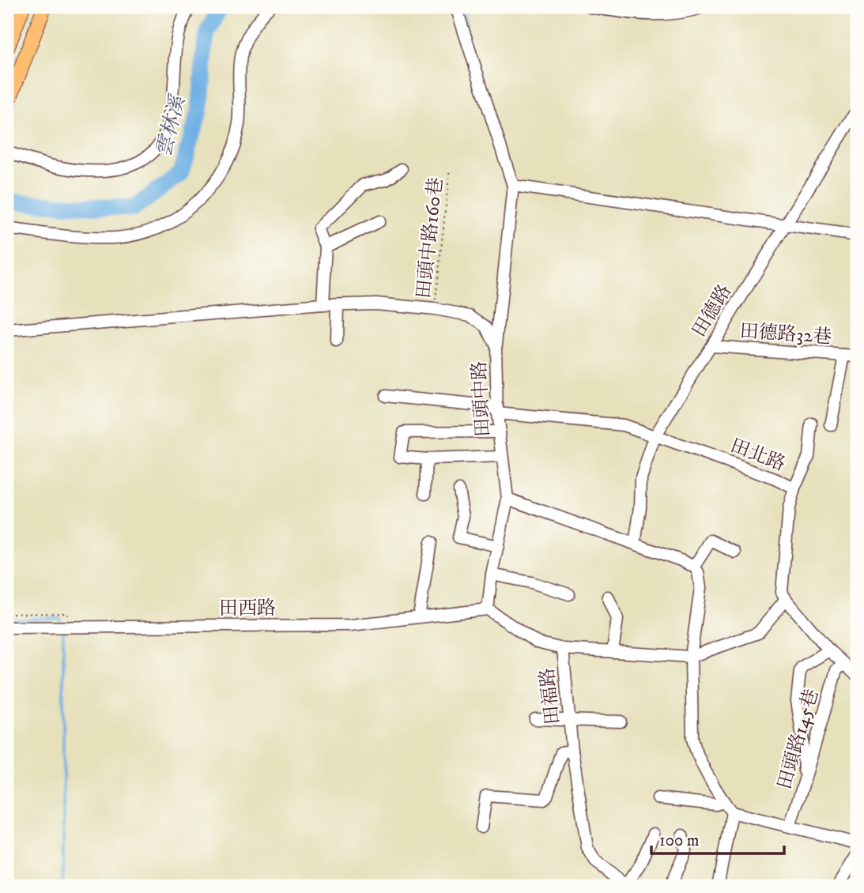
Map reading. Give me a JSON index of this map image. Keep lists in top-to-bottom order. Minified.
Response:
{"streets":{"street":["田德路","田德路32巷","田頭中路","田北路","田西路","田福路","田頭路145巷"],"path":["田頭中路160巷"]},"crossings":[["田頭中路160巷","田頭中路"],["田德路","田德路32巷"],["田德路","田北路"],["田頭中路","田北路"],["田西路","田福路"]],"water":["雲林溪"],"scale_bar":"100 m"}
